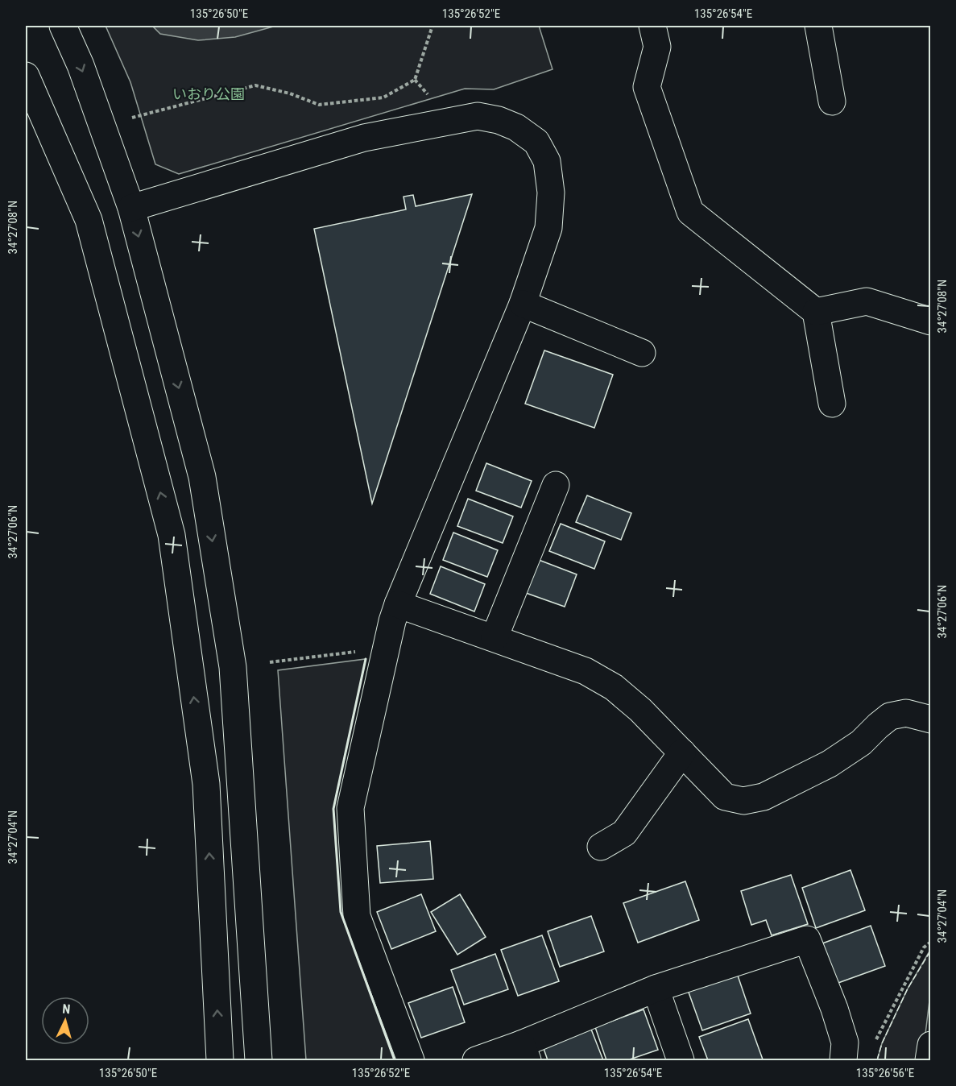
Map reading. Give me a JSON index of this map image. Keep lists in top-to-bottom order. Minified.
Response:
{"parks":["いおり公園"],"north":"top","coordinates":["135°26'50\"E","135°26'52\"E","135°26'54\"E","34°27'08\"N","34°27'06\"N","34°27'04\"N","135°26'56\"E"]}
